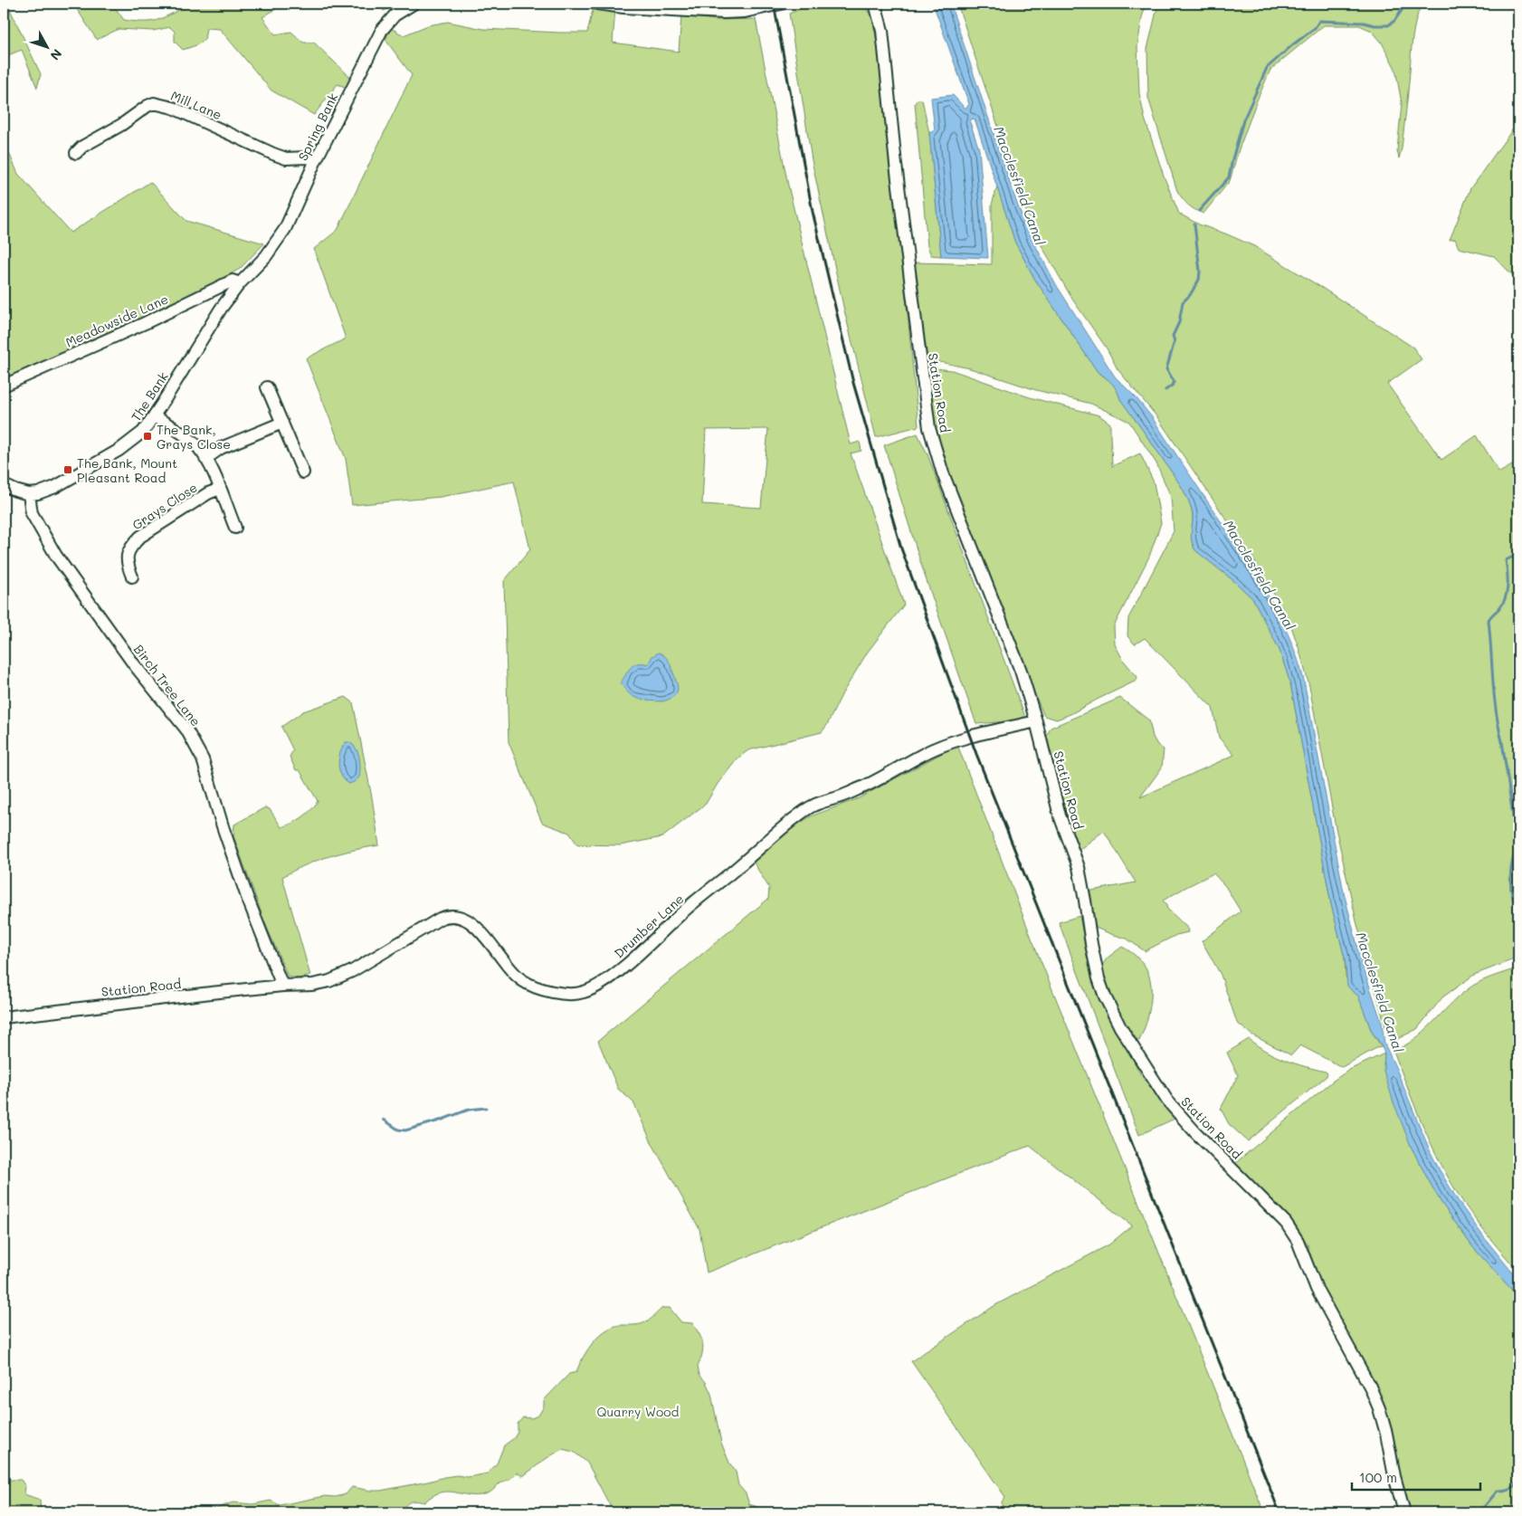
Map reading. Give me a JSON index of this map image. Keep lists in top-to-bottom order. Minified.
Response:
{"streets":{"street":["Mill Lane","Spring Bank","Meadowside Lane","Station Road","The Bank","Grays Close","Birch Tree Lane","Drumber Lane"]},"crossings":[["Mill Lane","Spring Bank"],["Spring Bank","The Bank"],["Meadowside Lane","The Bank"],["Station Road","Birch Tree Lane"],["Station Road","Drumber Lane"],["The Bank","Birch Tree Lane"],["Birch Tree Lane","Drumber Lane"]],"water":["Macclesfield Canal"],"parks":["Quarry Wood"],"places":{"transit":["The Bank, Grays Close","The Bank, Mount Pleasant Road"]},"scale_bar":"100 m","north":"bottom right"}
